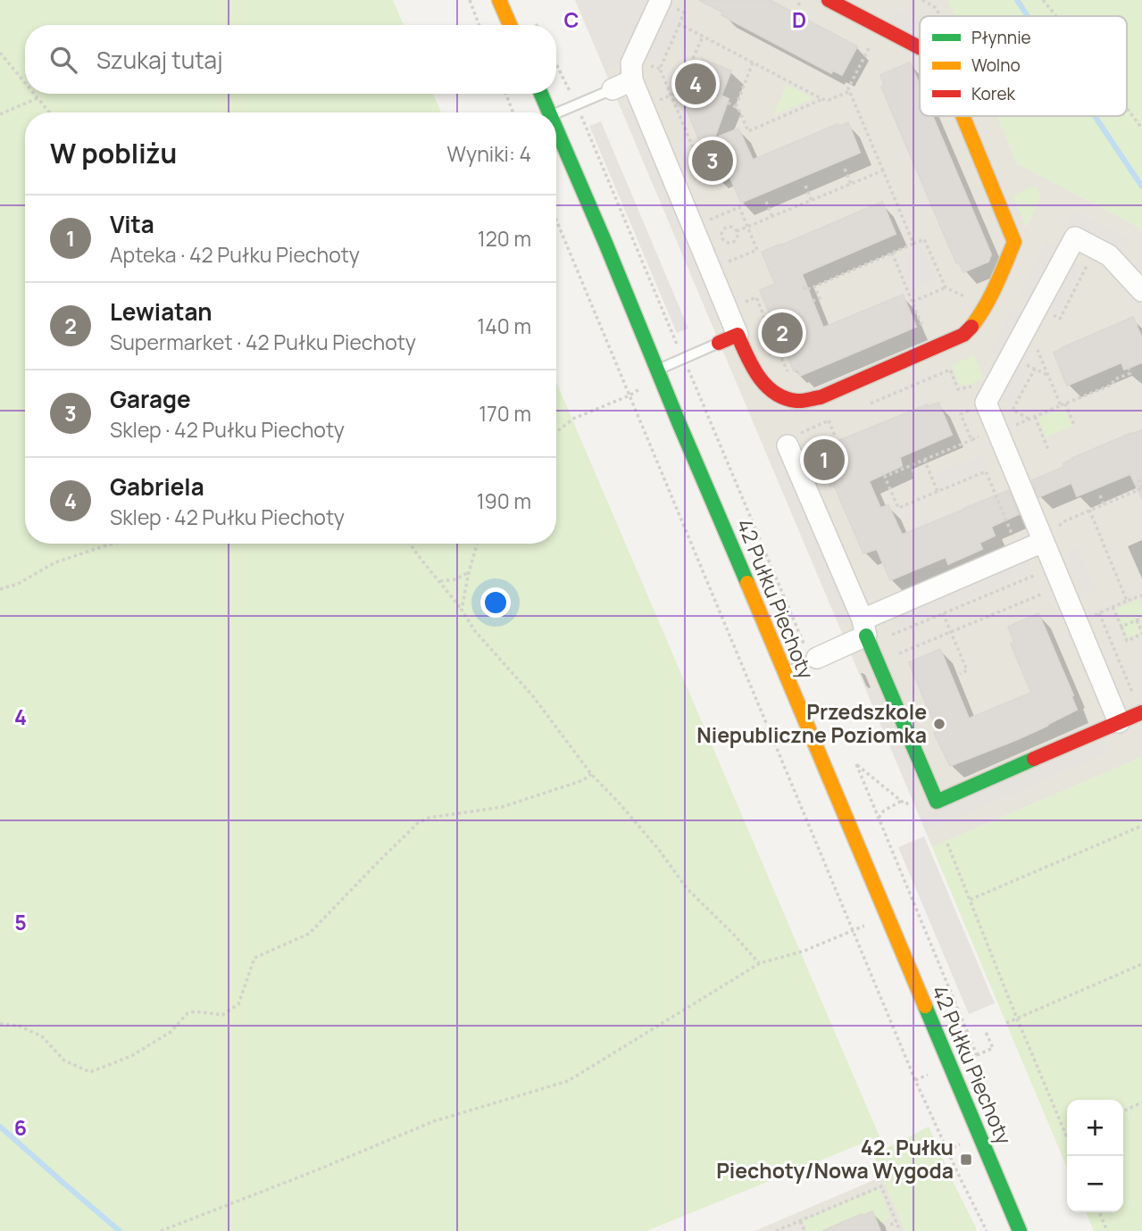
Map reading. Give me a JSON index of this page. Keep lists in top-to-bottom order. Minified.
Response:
{"streets":{"street":["42 Pułku Piechoty"]},"places":{"other":["Przedszkole Niepubliczne Poziomka"],"transit":["42. Pułku Piechoty/Nowa Wygoda"]},"legend":["Płynnie","Wolno","Korek"],"page":{"search":"Szukaj tutaj","pins":["4","3","2","1"],"heading":["W pobliżu","Wyniki: 4"],"list":[{"mark":"1","name":"Vita","note":"Apteka · 42 Pułku Piechoty","value":"120 m"},{"mark":"2","name":"Lewiatan","note":"Supermarket · 42 Pułku Piechoty","value":"140 m"},{"mark":"3","name":"Garage","note":"Sklep · 42 Pułku Piechoty","value":"170 m"},{"mark":"4","name":"Gabriela","note":"Sklep · 42 Pułku Piechoty","value":"190 m"}],"map_buttons":["+","−"]},"grid":{"columns":["C","D"],"rows":["4","5","6"]}}
